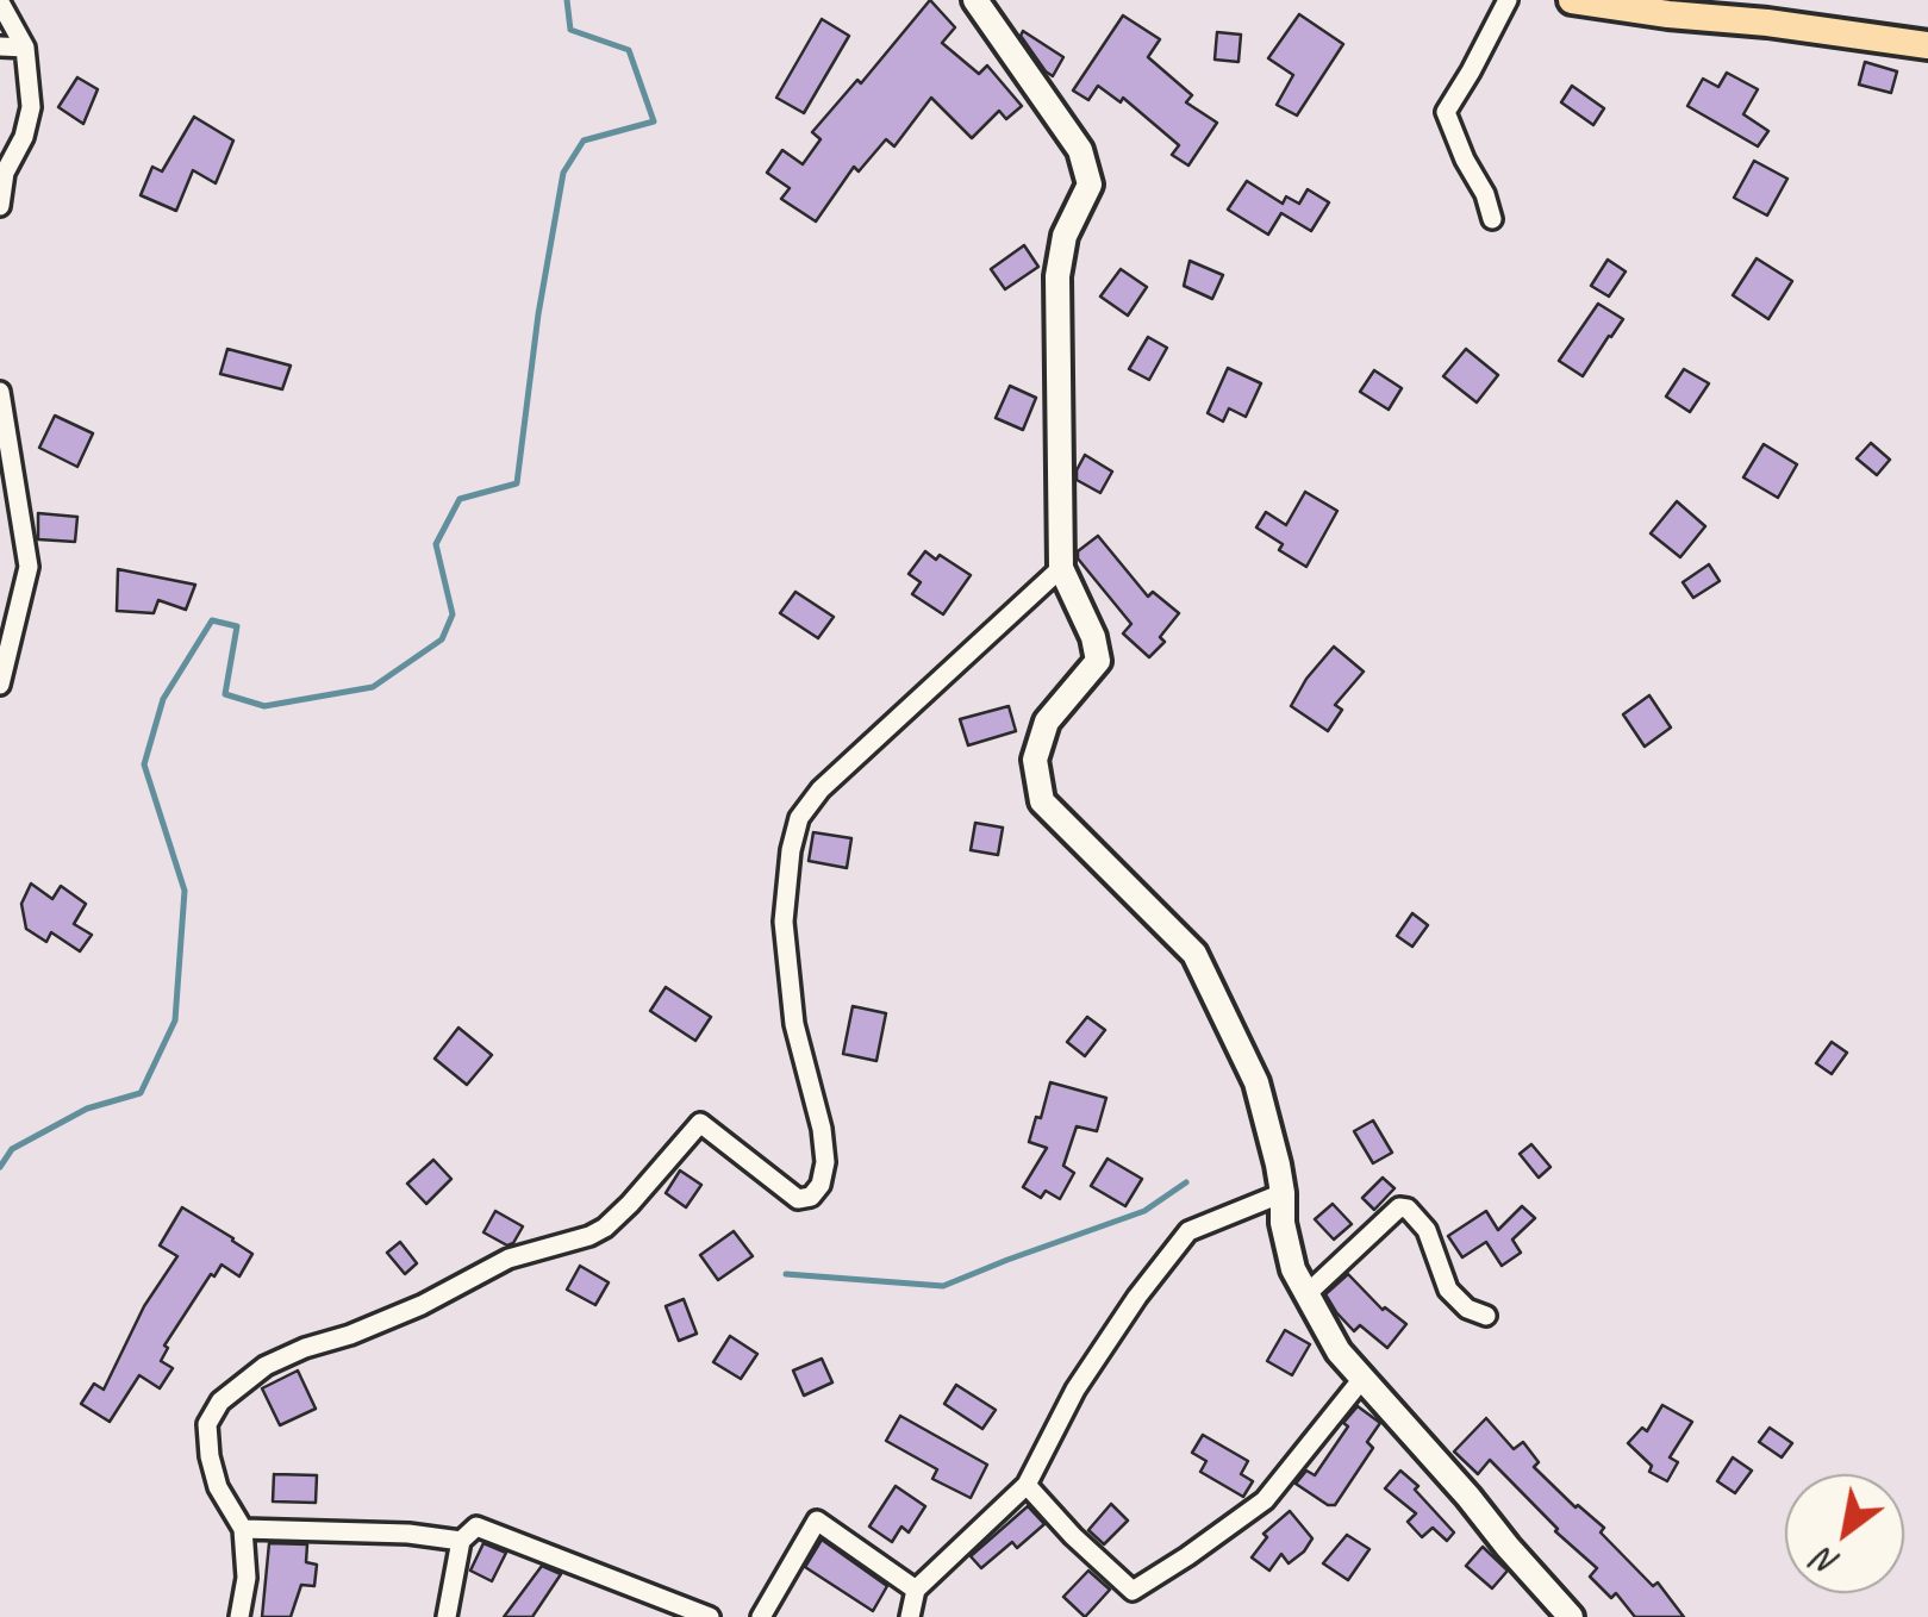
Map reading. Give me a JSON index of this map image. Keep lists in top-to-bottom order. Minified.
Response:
{"north":"bottom left"}
